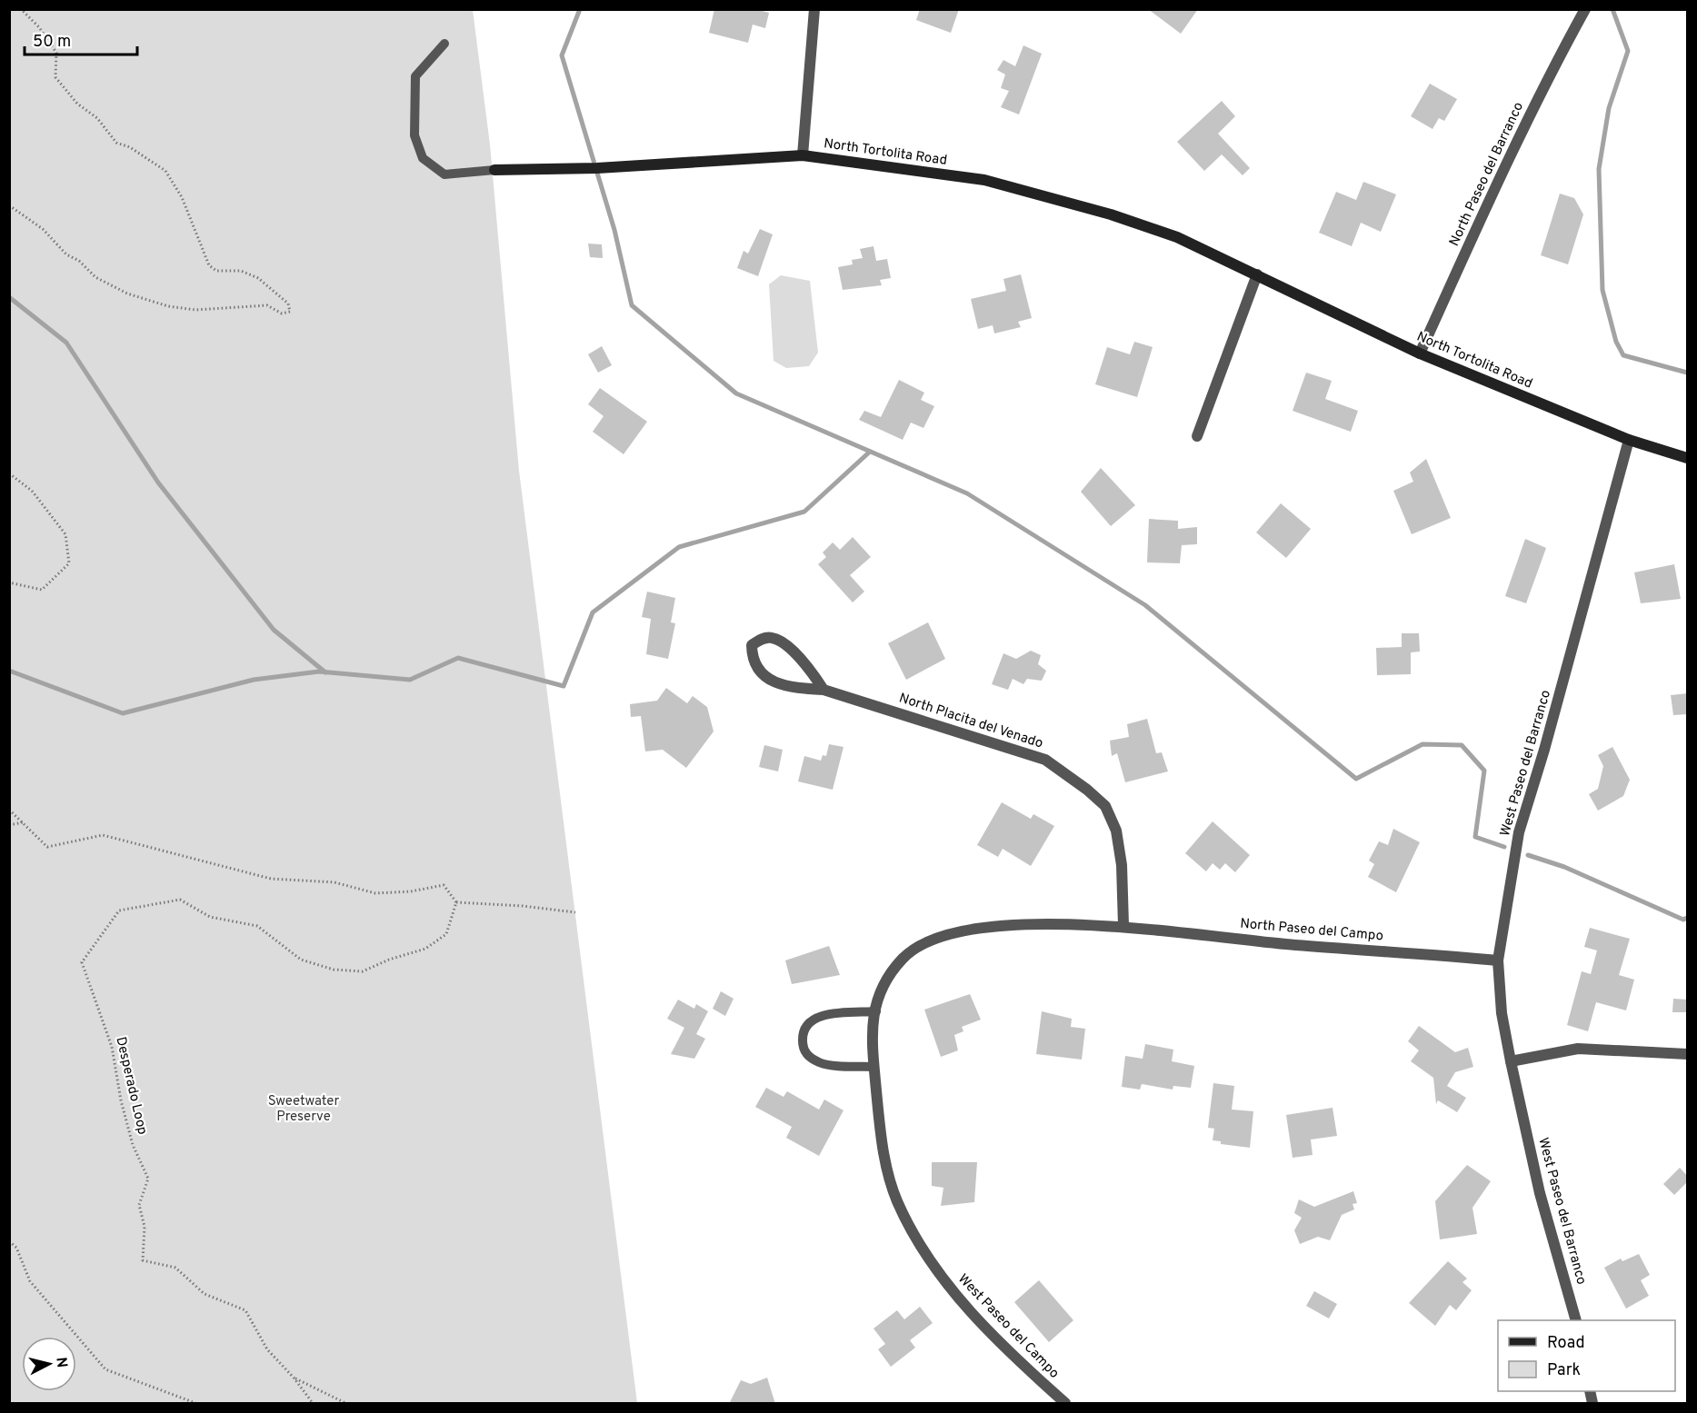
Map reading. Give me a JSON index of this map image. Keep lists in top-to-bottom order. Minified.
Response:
{"streets":{"street":["North Tortolita Road","North Paseo del Barranco","North Placita del Venado","West Paseo del Barranco","North Paseo del Campo","West Paseo del Campo"],"path":["Desperado Loop"]},"crossings":[["North Tortolita Road","North Paseo del Barranco"],["North Tortolita Road","West Paseo del Barranco"],["North Placita del Venado","North Paseo del Campo"],["North Placita del Venado","West Paseo del Campo"],["West Paseo del Barranco","North Paseo del Campo"],["North Paseo del Campo","West Paseo del Campo"]],"parks":["Sweetwater Preserve"],"legend":["Road","Park"],"scale_bar":"50 m","north":"right"}
